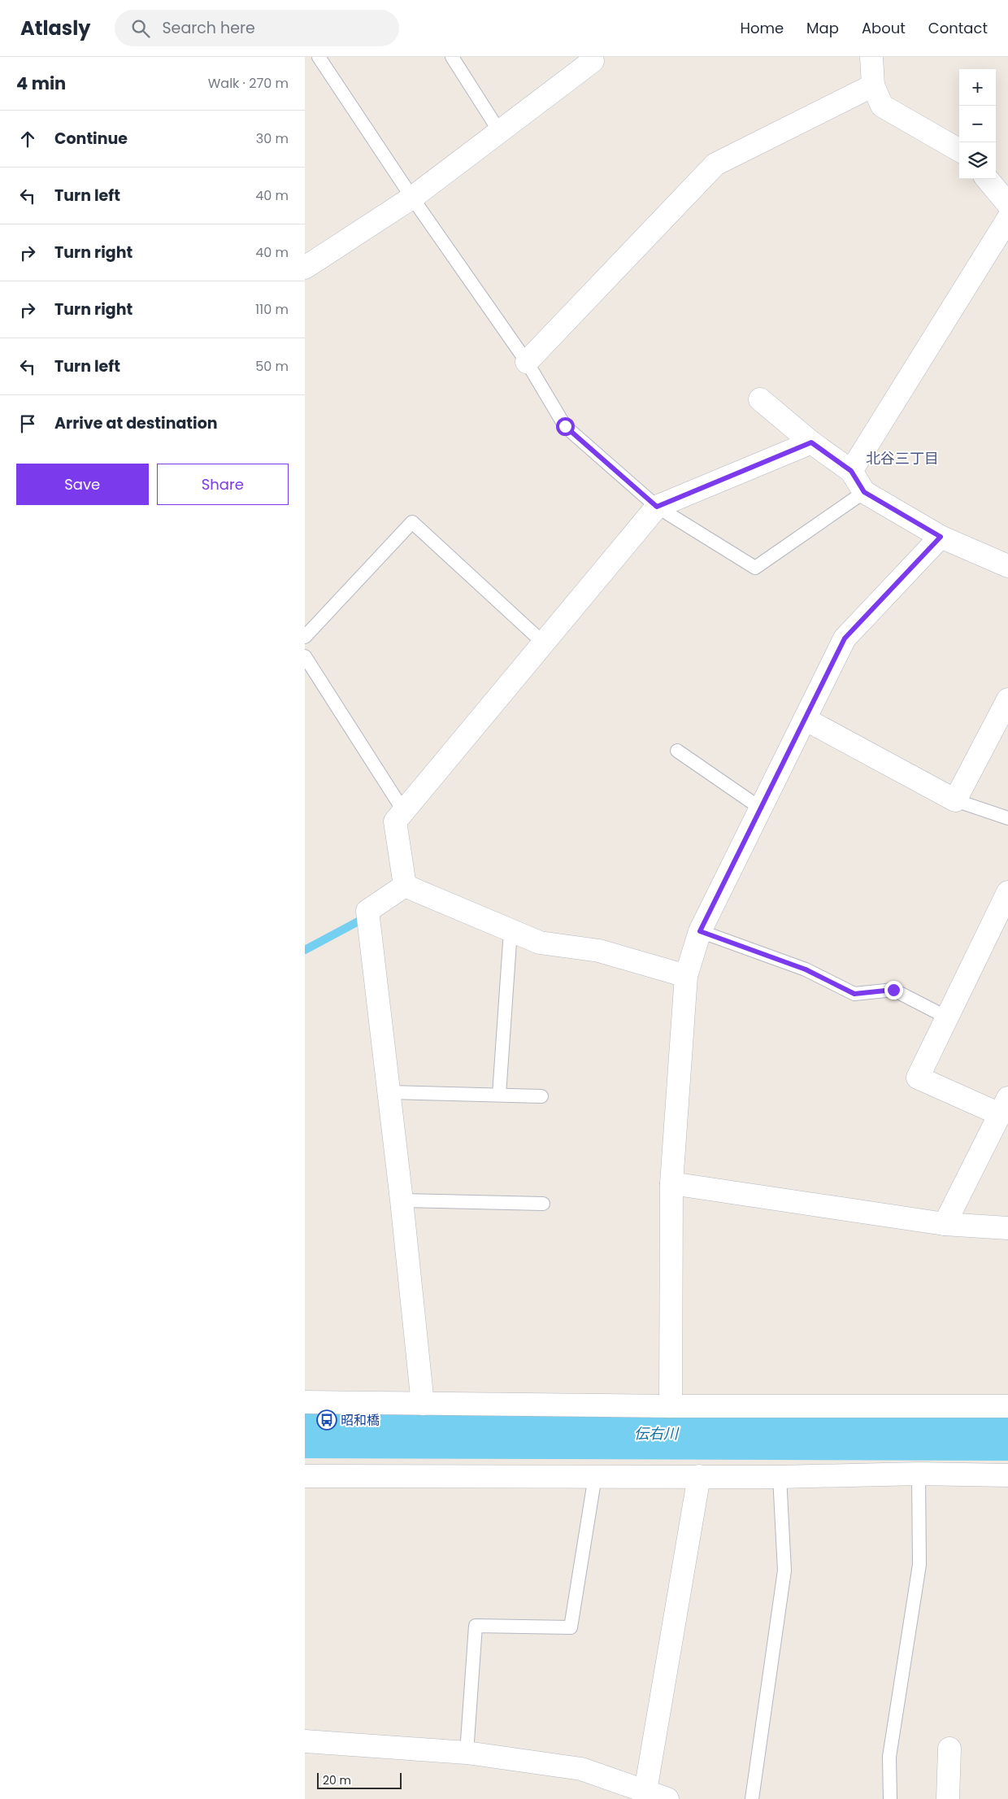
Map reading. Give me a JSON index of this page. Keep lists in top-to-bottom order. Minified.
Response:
{"districts":["北谷三丁目"],"water":["伝右川"],"places":{"bus stop":["昭和橋"]},"scale_bar":"20 m","page":{"header":"Atlasly","search":"Search here","nav":["Home","Map","About","Contact"],"heading":["4 min","Walk · 270 m"],"map_buttons":["+","−"],"list":[["Continue","30 m"],["Turn left","40 m"],["Turn right","40 m"],["Turn right","110 m"],["Turn left","50 m"],"Arrive at destination"],"buttons":["Save","Share"],"scale":"20 m"}}
